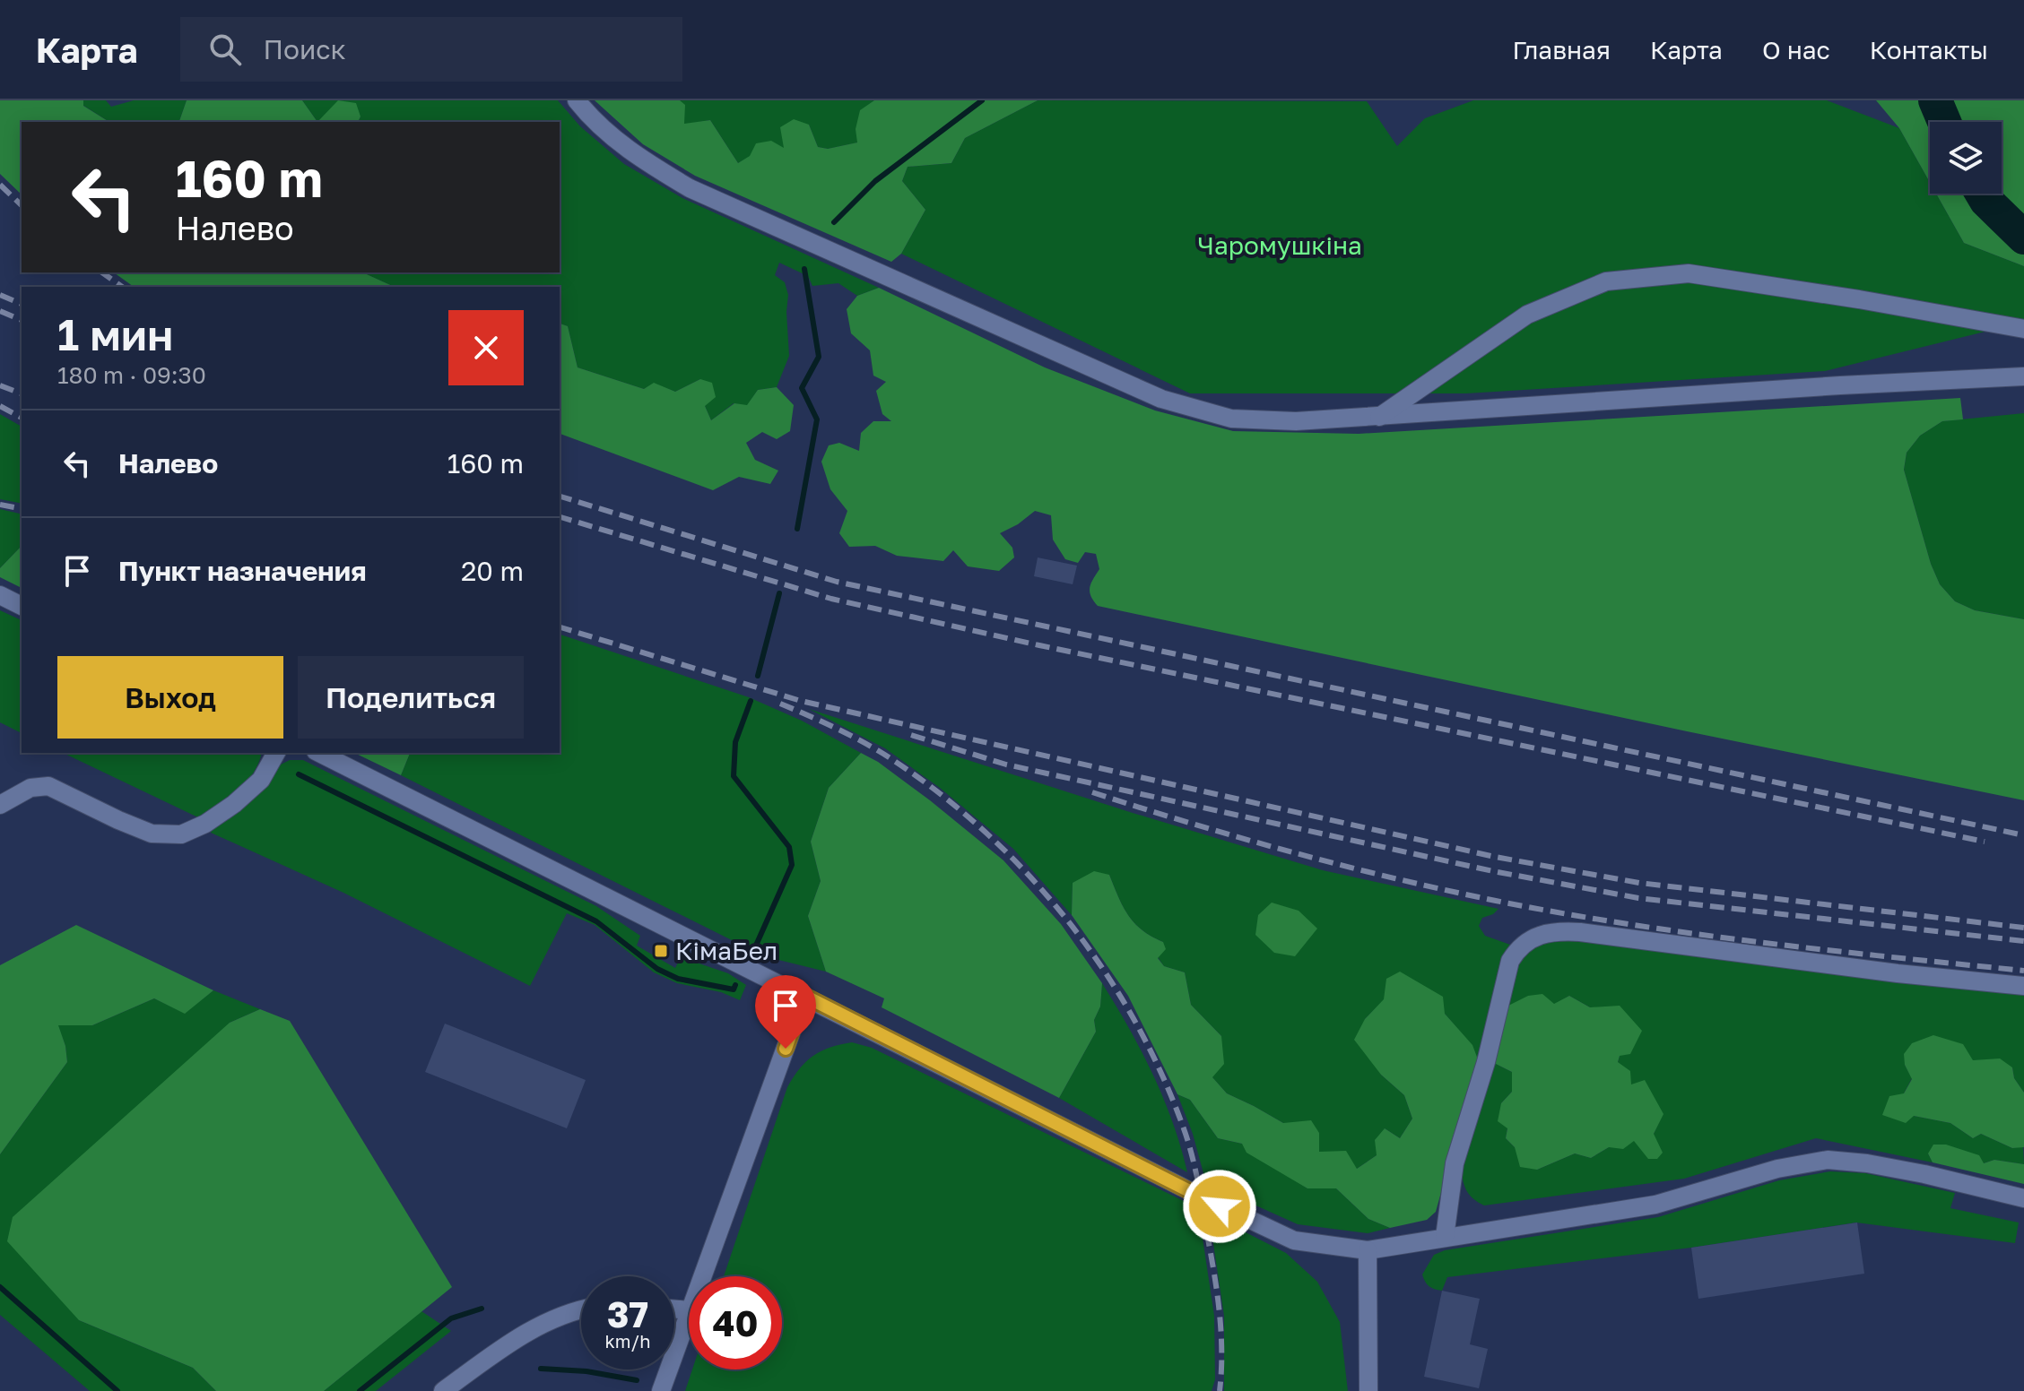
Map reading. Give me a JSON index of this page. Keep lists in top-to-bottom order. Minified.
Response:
{"parks":["Чаромушкіна"],"places":{"transit":["КімаБел"]},"page":{"header":"Карта","search":"Поиск","nav":["Главная","Карта","О нас","Контакты"],"turn":["160 m","Налево"],"heading":["1 мин","180 m · 09:30"],"list":[{"name":"Налево","value":"160 m"},{"name":"Пункт назначения","value":"20 m"}],"buttons":["Выход","Поделиться"],"speed":"37 km/h","limit":"40"}}
